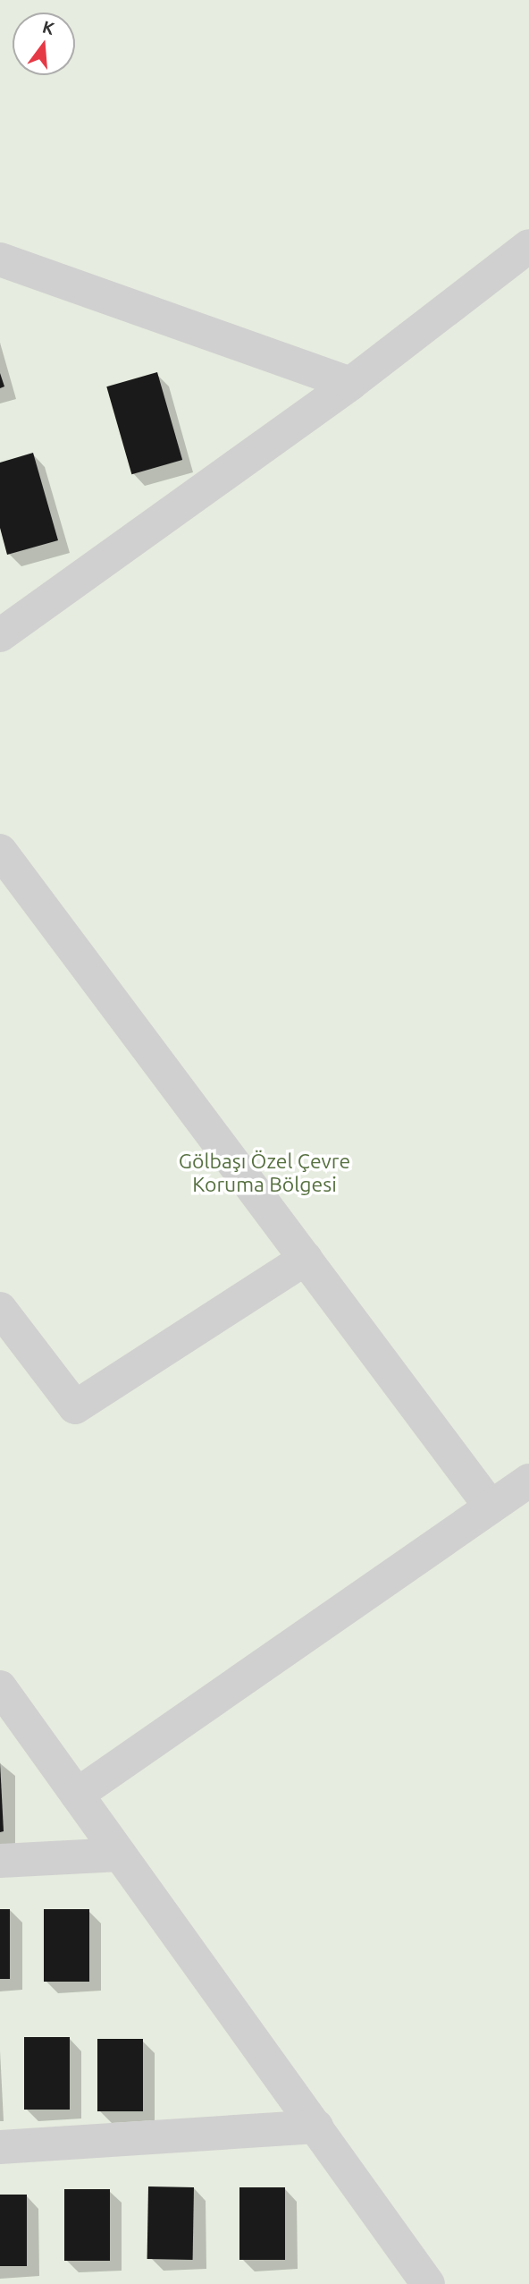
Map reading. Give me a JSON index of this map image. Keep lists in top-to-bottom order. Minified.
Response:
{"parks":["Gölbaşı Özel Çevre Koruma Bölgesi"],"north":"top"}
